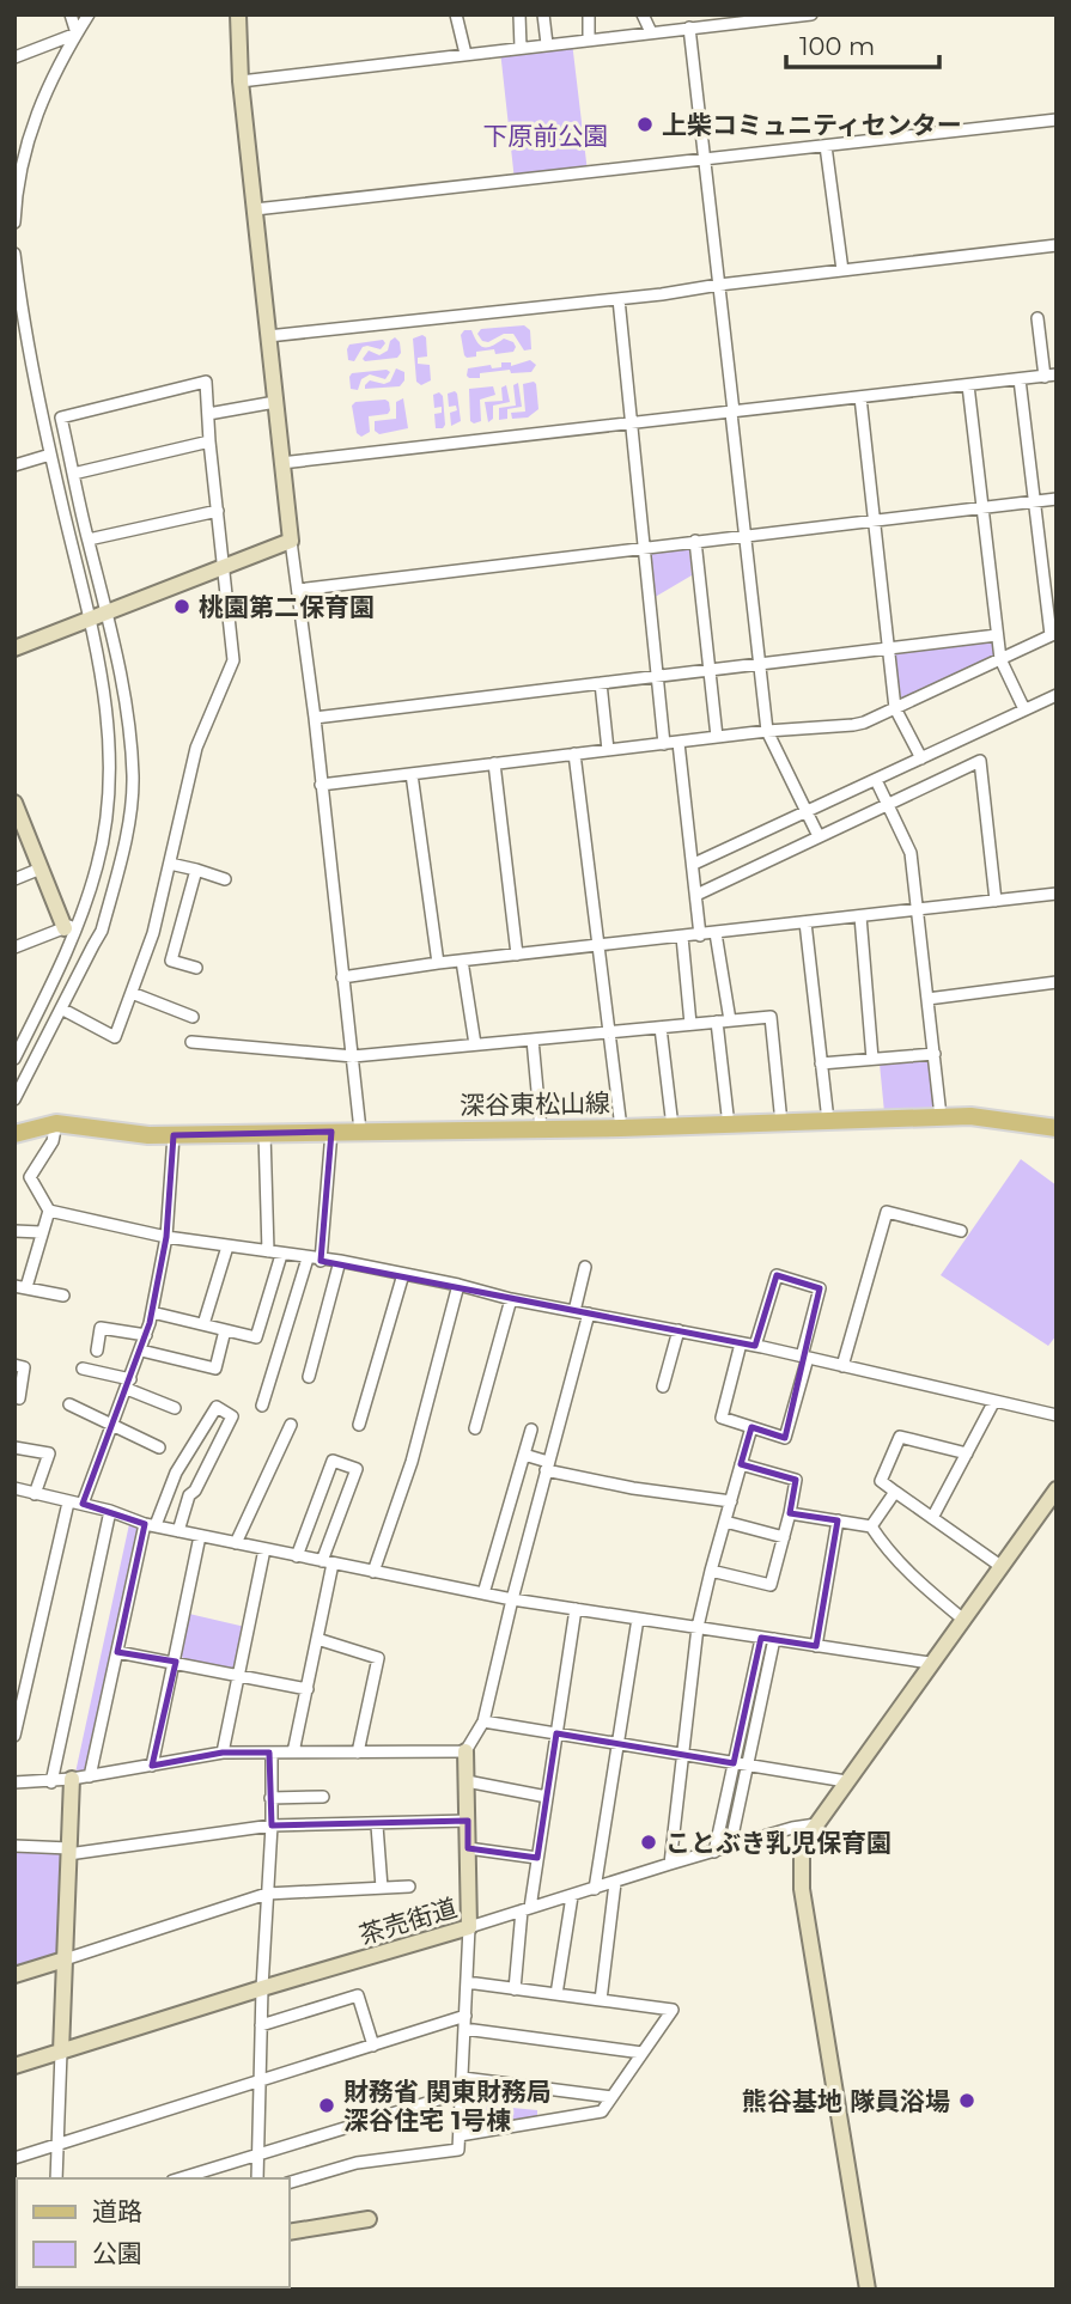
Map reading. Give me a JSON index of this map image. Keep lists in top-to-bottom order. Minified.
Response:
{"streets":{"main road":["深谷東松山線"],"street":["茶売街道"]},"parks":["下原前公園"],"places":["上柴コミュニティセンター","桃園第二保育園","ことぶき乳児保育園","熊谷基地 隊員浴場","財務省 関東財務局 深谷住宅 1号棟"],"legend":["道路","公園"],"scale_bar":"100 m"}
